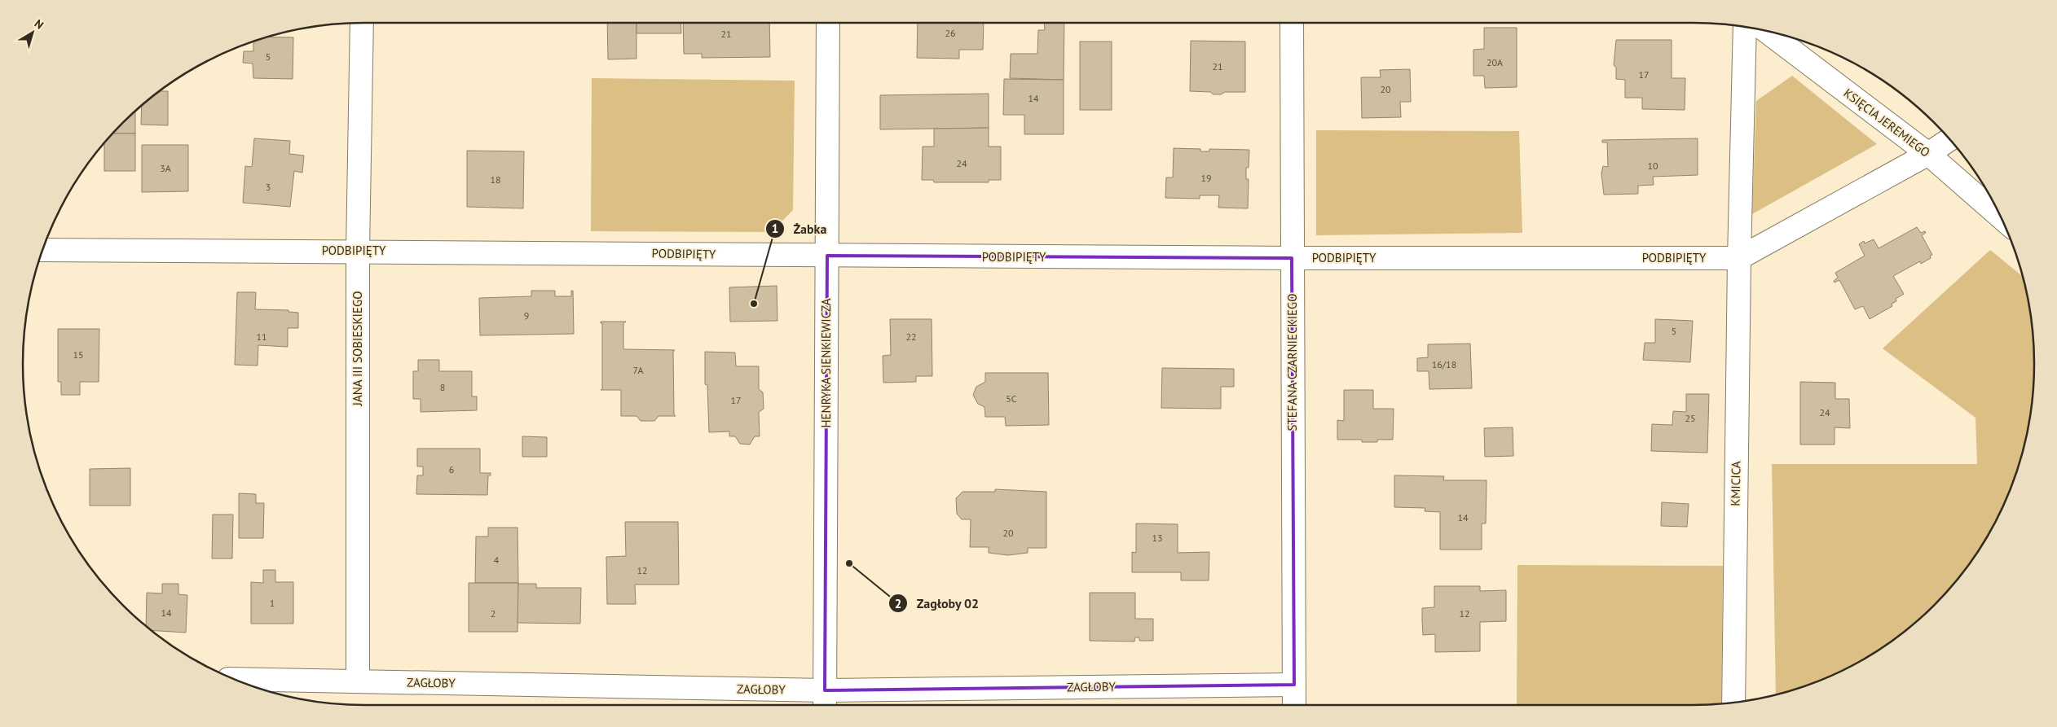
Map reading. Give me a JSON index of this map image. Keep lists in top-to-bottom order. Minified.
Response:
{"streets":{"street":["KSIĘCIA JEREMIEGO","PODBIPIĘTY","JANA III SOBIESKIEGO","STEFANA CZARNIECKIEGO","HENRYKA SIENKIEWICZA","KMICICA","ZAGŁOBY"]},"crossings":[["KSIĘCIA JEREMIEGO","PODBIPIĘTY"],["PODBIPIĘTY","JANA III SOBIESKIEGO"],["PODBIPIĘTY","STEFANA CZARNIECKIEGO"],["PODBIPIĘTY","HENRYKA SIENKIEWICZA"],["PODBIPIĘTY","KMICICA"],["JANA III SOBIESKIEGO","ZAGŁOBY"],["STEFANA CZARNIECKIEGO","ZAGŁOBY"],["HENRYKA SIENKIEWICZA","ZAGŁOBY"]],"places":["Żabka","Zagłoby 02"],"house_numbers":["26","21","5","20A","21","17","20","14","24","10","3A","19","18","3","9","5","11","22","15","16/18","7A","8","5C","17","24","25","6","14","20","13","4","12","1","14","2","12"],"north":"top right"}
